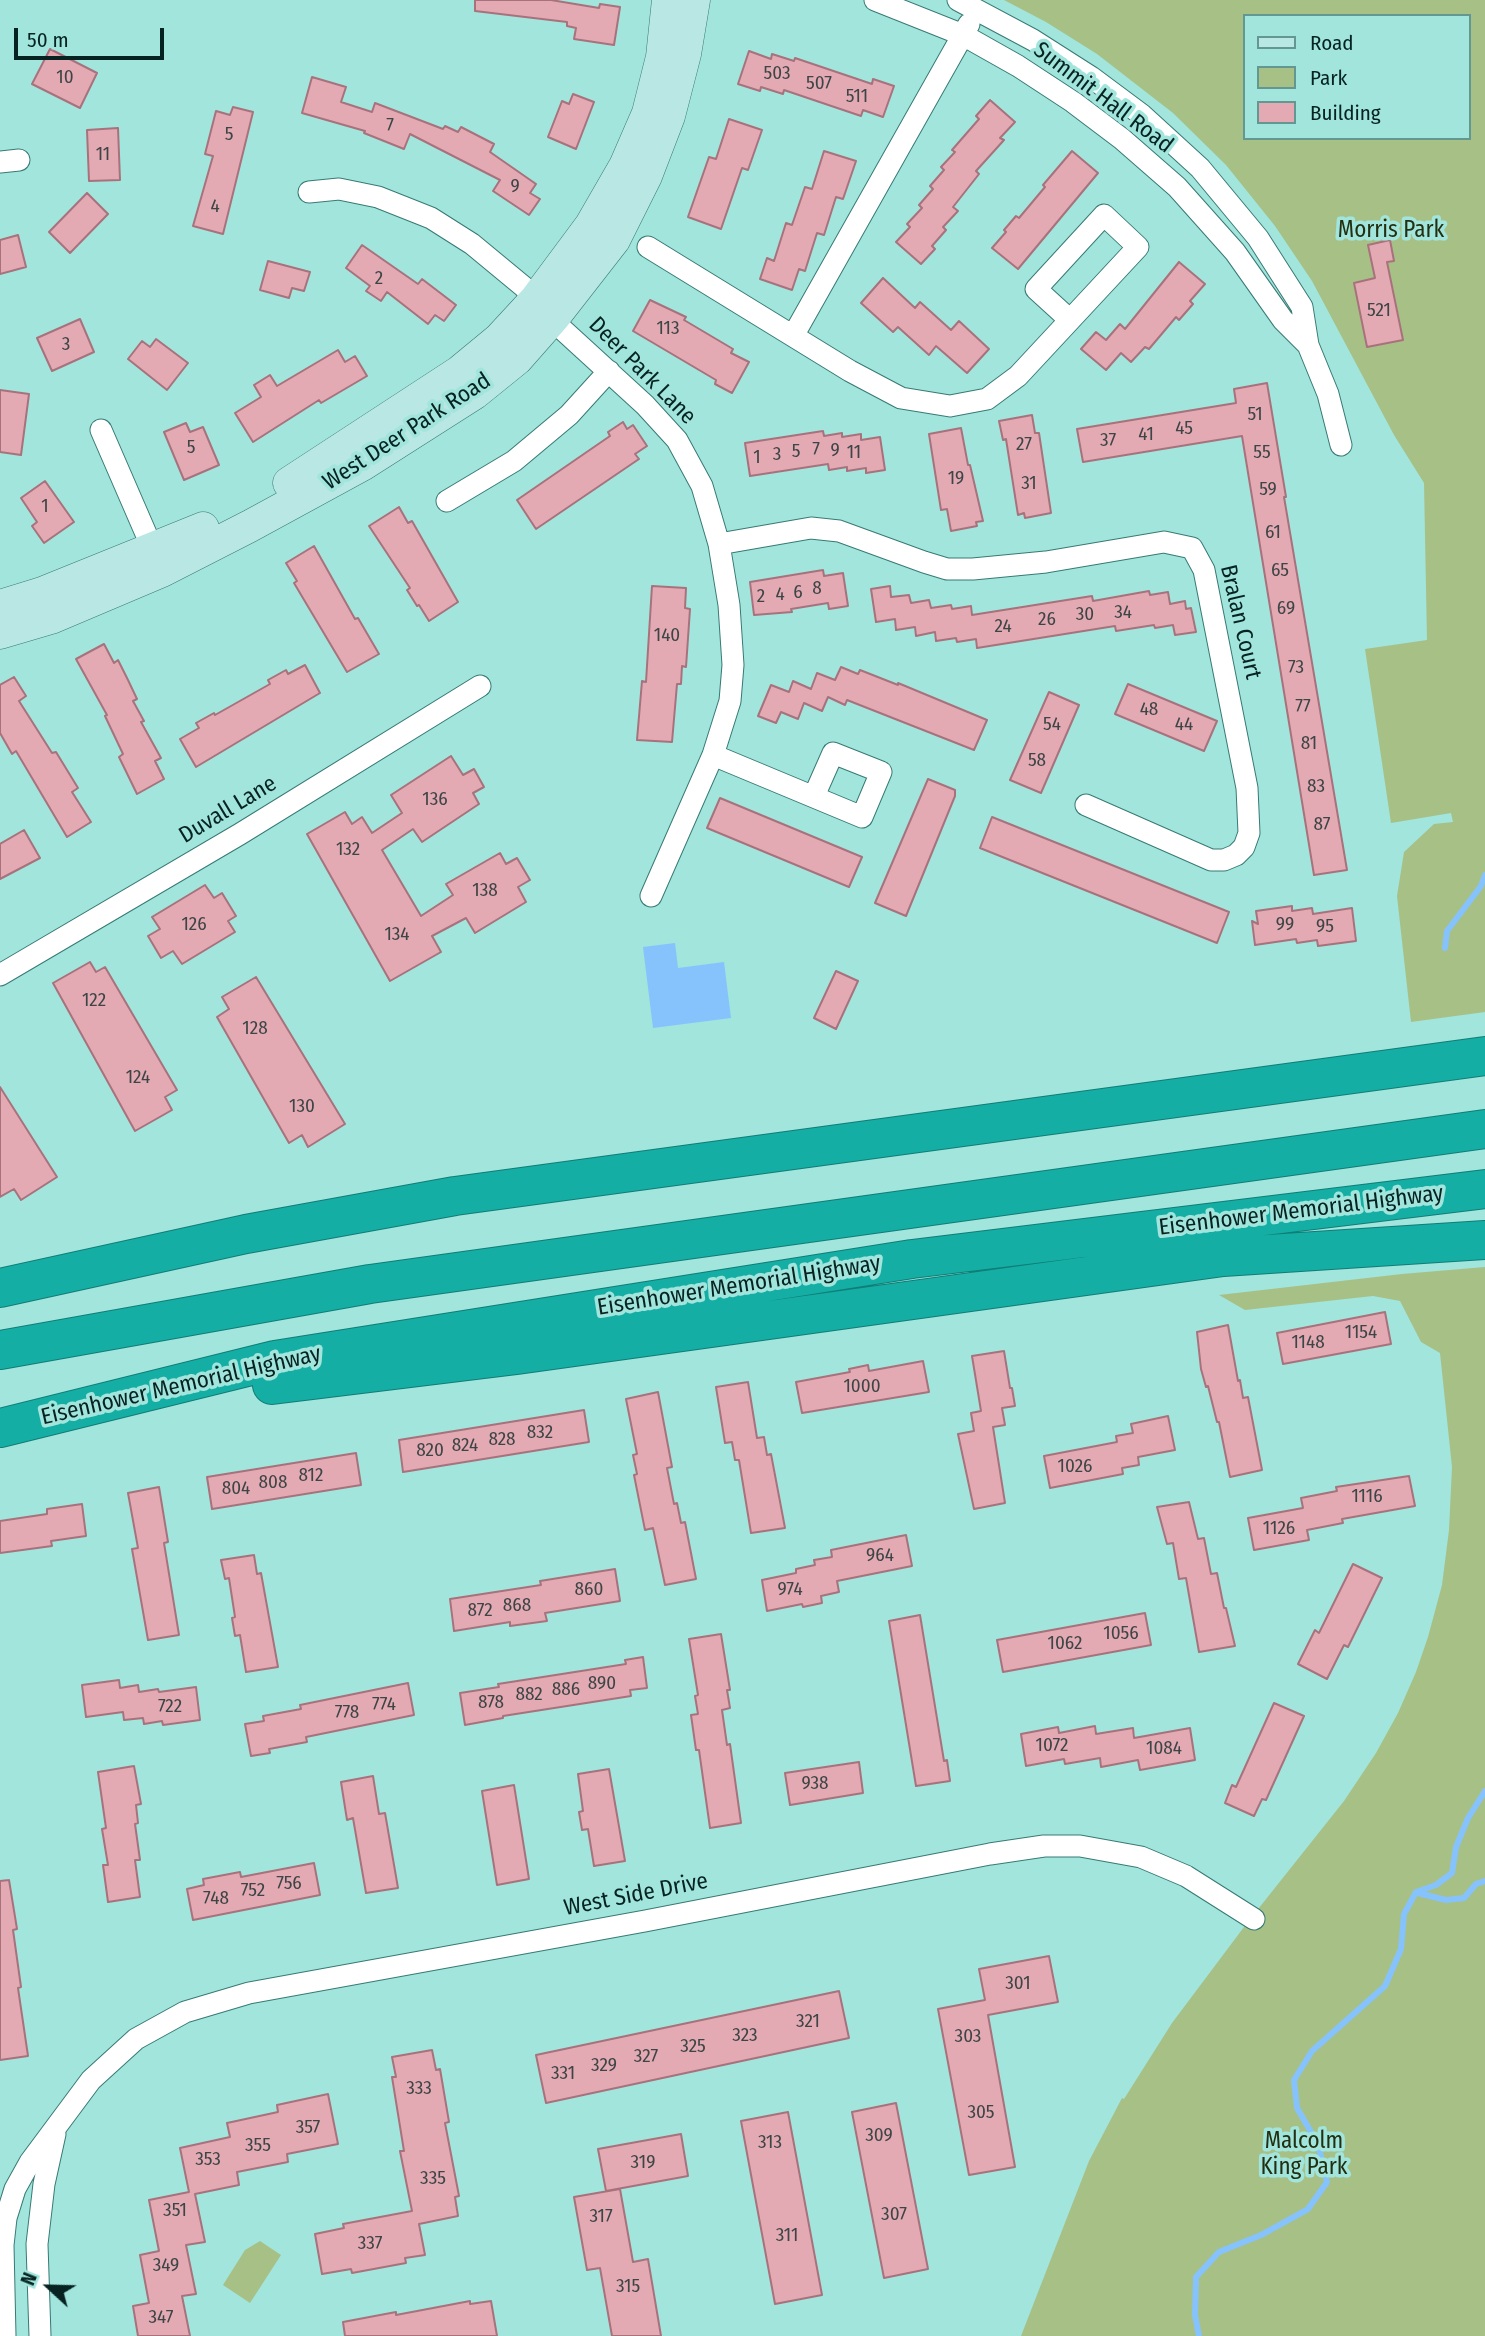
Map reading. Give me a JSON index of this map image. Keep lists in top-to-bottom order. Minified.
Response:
{"streets":{"highway":["Eisenhower Memorial Highway"],"street":["Summit Hall Road","Deer Park Lane","West Deer Park Road","Bralan Court","Duvall Lane","West Side Drive"]},"crossings":[["Deer Park Lane","West Deer Park Road"],["Deer Park Lane","Bralan Court"]],"parks":["Morris Park","Malcolm King Park"],"house_numbers":["503","10","507","511","7","5","11","9","4","2","521","113","3","51","45","41","37","27","5","7","9","5","11","55","3","1","19","31","59","1","61","65","8","6","4","2","69","34","30","26","24","140","73","77","48","54","44","81","58","83","136","87","132","138","126","99","95","134","122","128","124","130","1154","1148","1000","832","828","824","820","1026","812","808","804","1116","1126","964","860","974","868","872","1056","1062","890","886","882","878","774","722","778","1072","1084","938","756","752","748","301","321","323","303","325","327","329","331","333","305","357","309","313","355","353","319","335","351","307","317","311","337","349","315","347"],"legend":["Road","Park","Building"],"scale_bar":"50 m","north":"left"}
